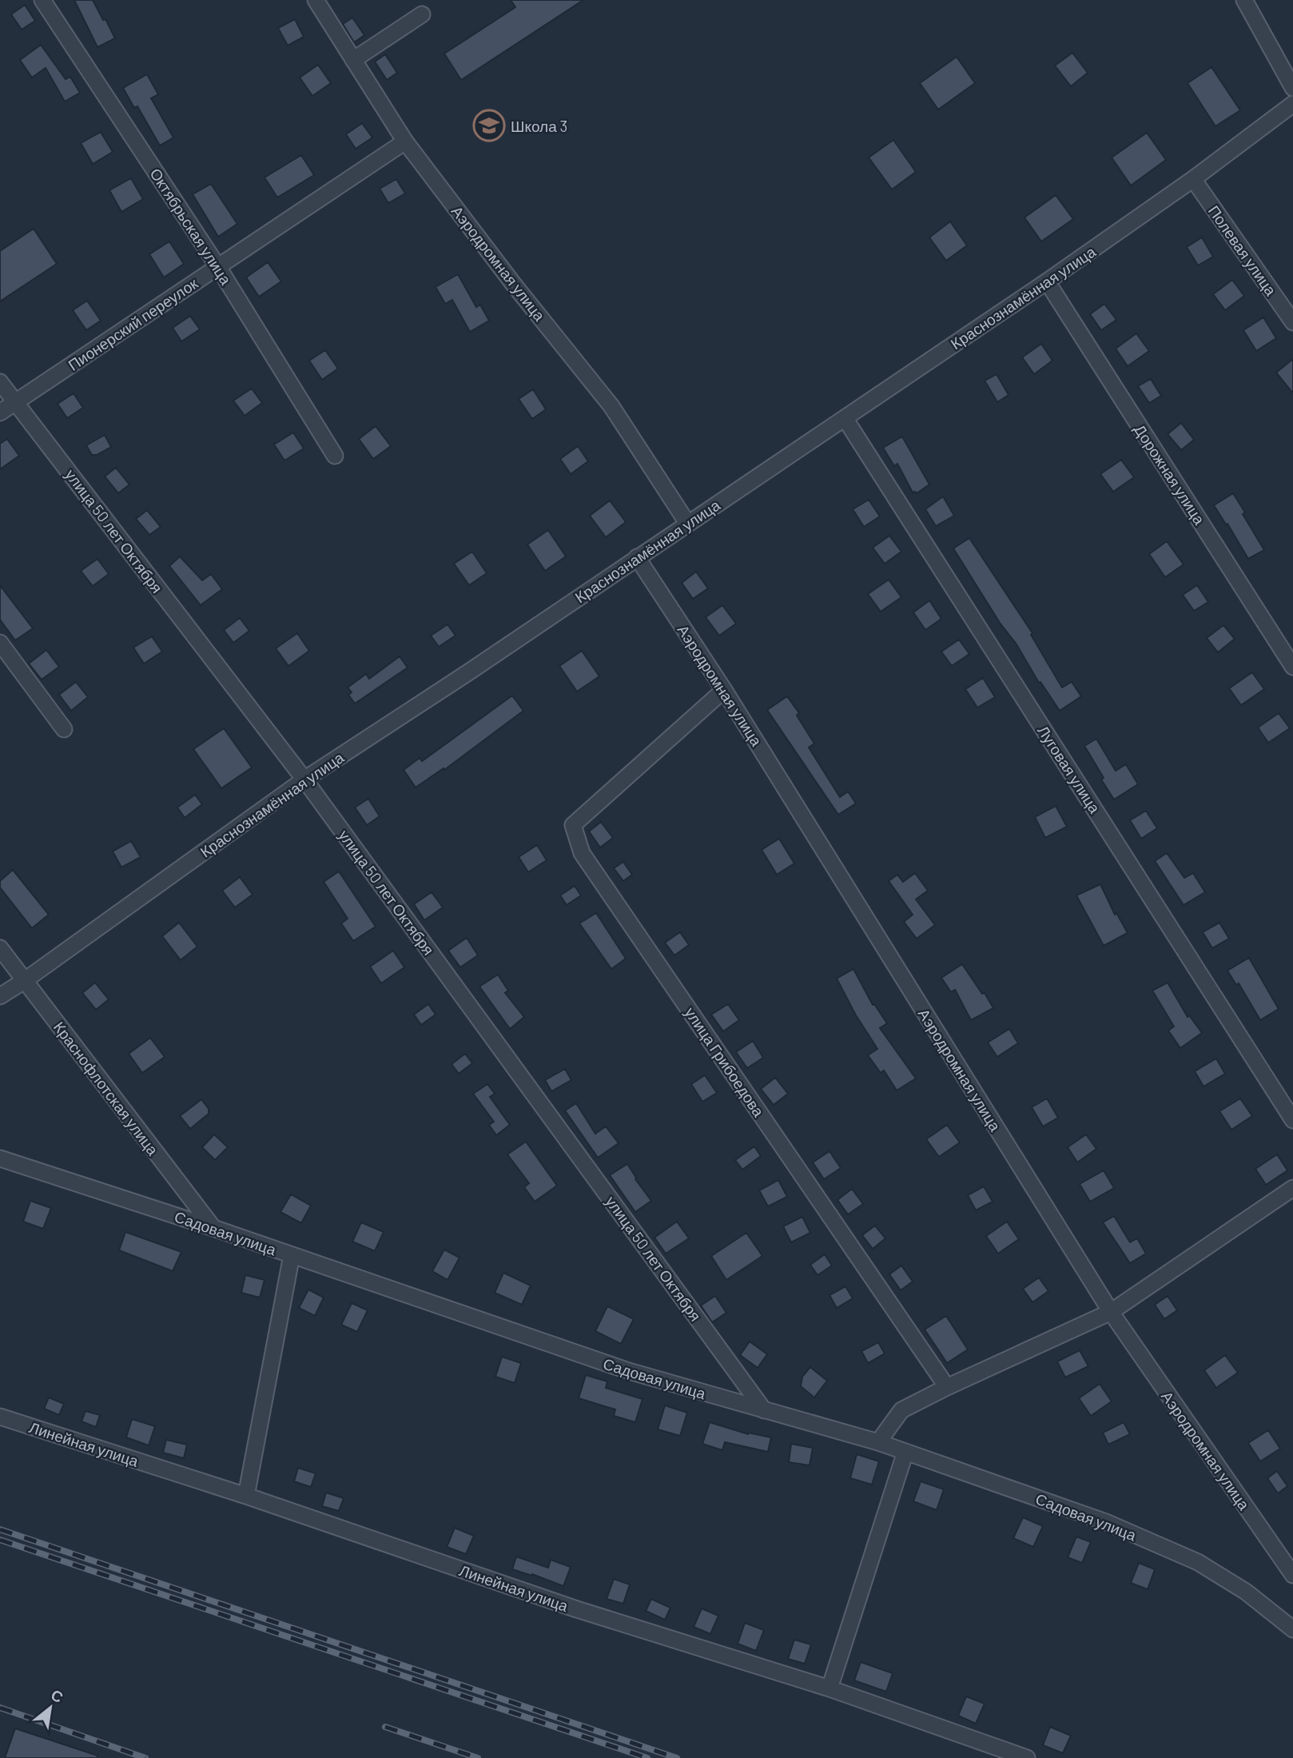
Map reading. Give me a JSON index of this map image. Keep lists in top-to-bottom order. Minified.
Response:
{"streets":{"street":["Октябрьская улица","Полевая улица","Аэродромная улица","Краснознамённая улица","Пионерский переулок","Дорожная улица","улица 50 лет Октября","Луговая улица","улица Грибоедова","Краснофлотская улица","Садовая улица","Линейная улица"]},"crossings":[["Октябрьская улица","Пионерский переулок"],["Полевая улица","Краснознамённая улица"],["Аэродромная улица","Краснознамённая улица"],["Аэродромная улица","Пионерский переулок"],["Аэродромная улица","улица Грибоедова"],["Краснознамённая улица","Дорожная улица"],["Краснознамённая улица","улица 50 лет Октября"],["Краснознамённая улица","Луговая улица"],["Краснознамённая улица","Краснофлотская улица"],["Пионерский переулок","улица 50 лет Октября"],["улица 50 лет Октября","Садовая улица"],["Краснофлотская улица","Садовая улица"]],"places":{"school or university":["Школа 3"]},"north":"top right"}
